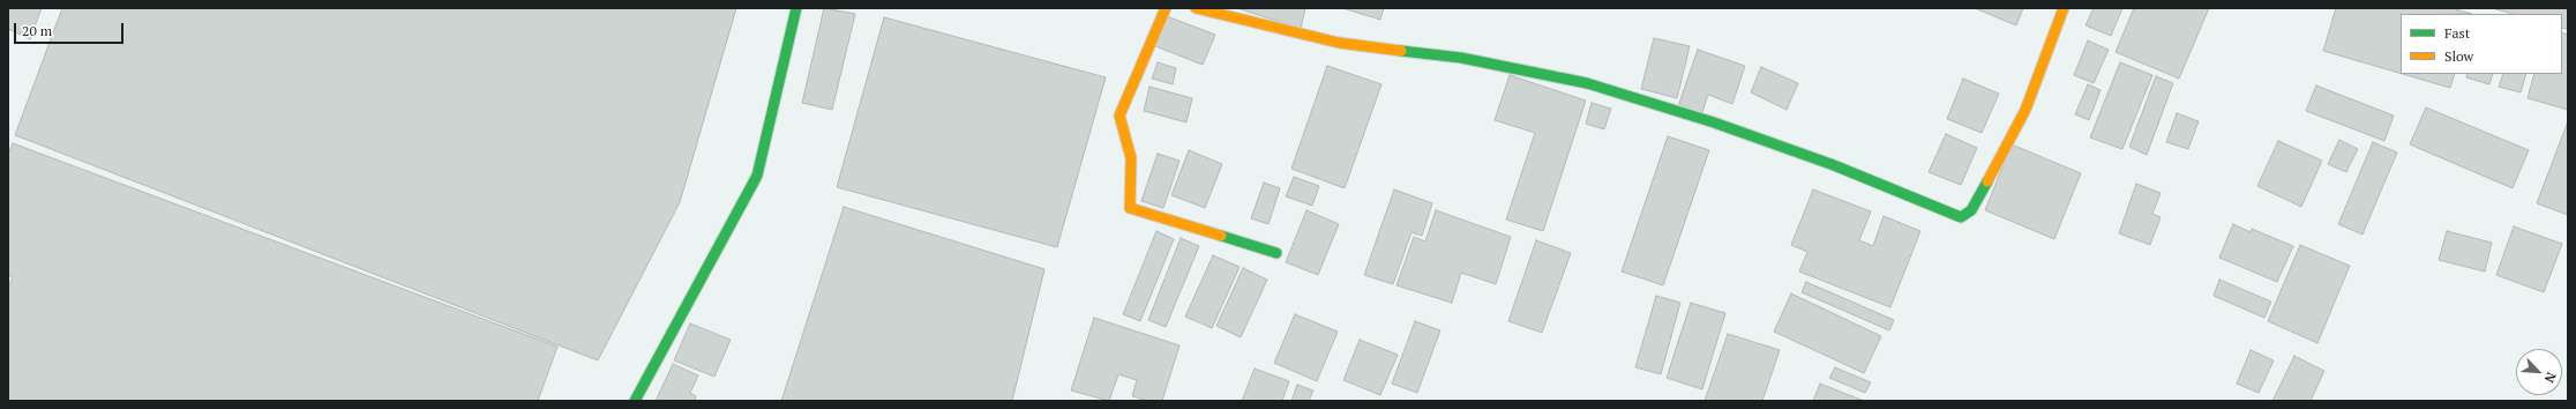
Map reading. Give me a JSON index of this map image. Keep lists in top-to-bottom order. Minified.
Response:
{"legend":["Fast","Slow"],"scale_bar":"20 m","north":"bottom right"}
